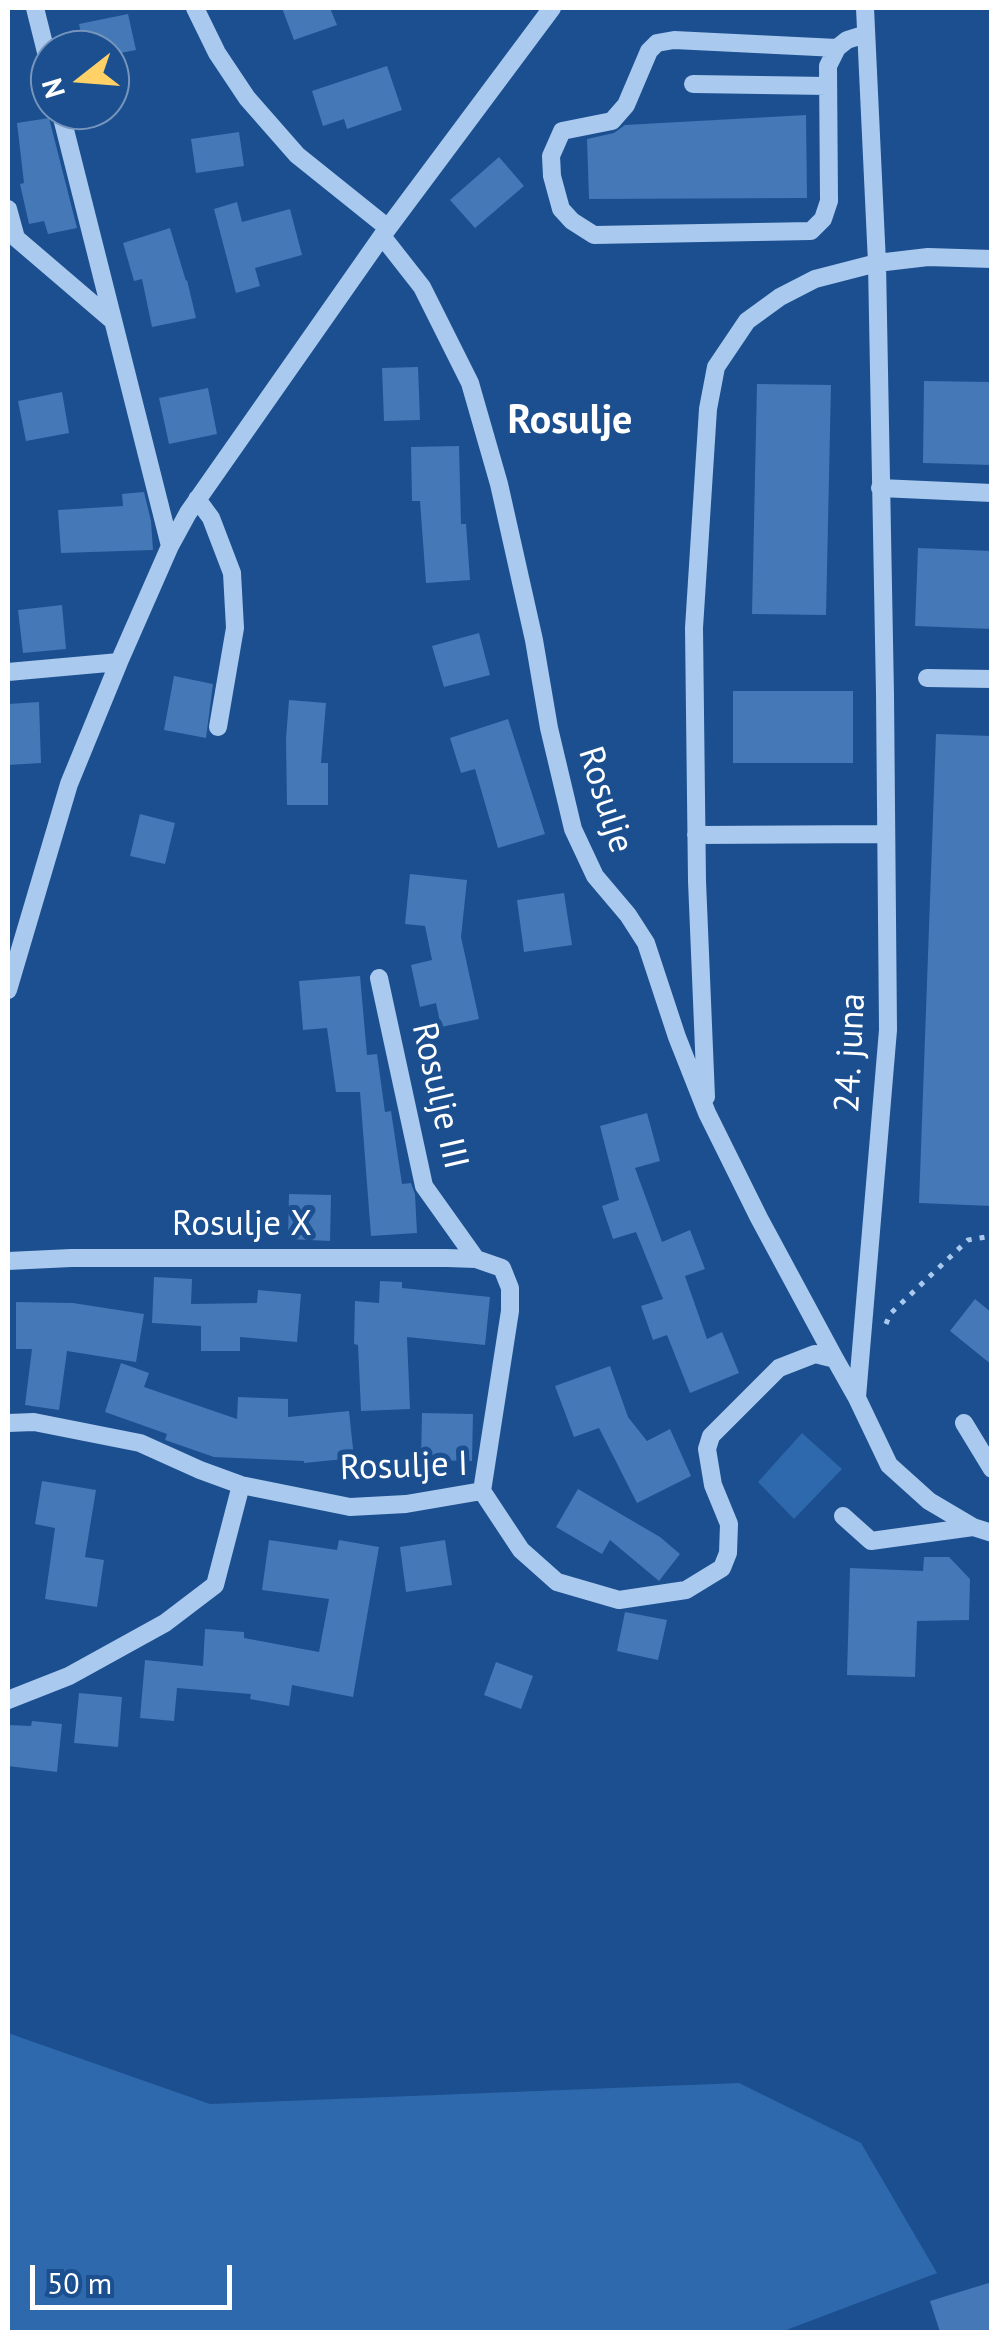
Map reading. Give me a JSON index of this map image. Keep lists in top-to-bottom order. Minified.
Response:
{"streets":{"street":["Rosulje","24. juna","Rosulje III","Rosulje X","Rosulje I"]},"crossings":[["Rosulje","Rosulje I"],["Rosulje III","Rosulje X"],["Rosulje III","Rosulje I"]],"districts":["Rosulje"],"scale_bar":"50 m","north":"left"}
